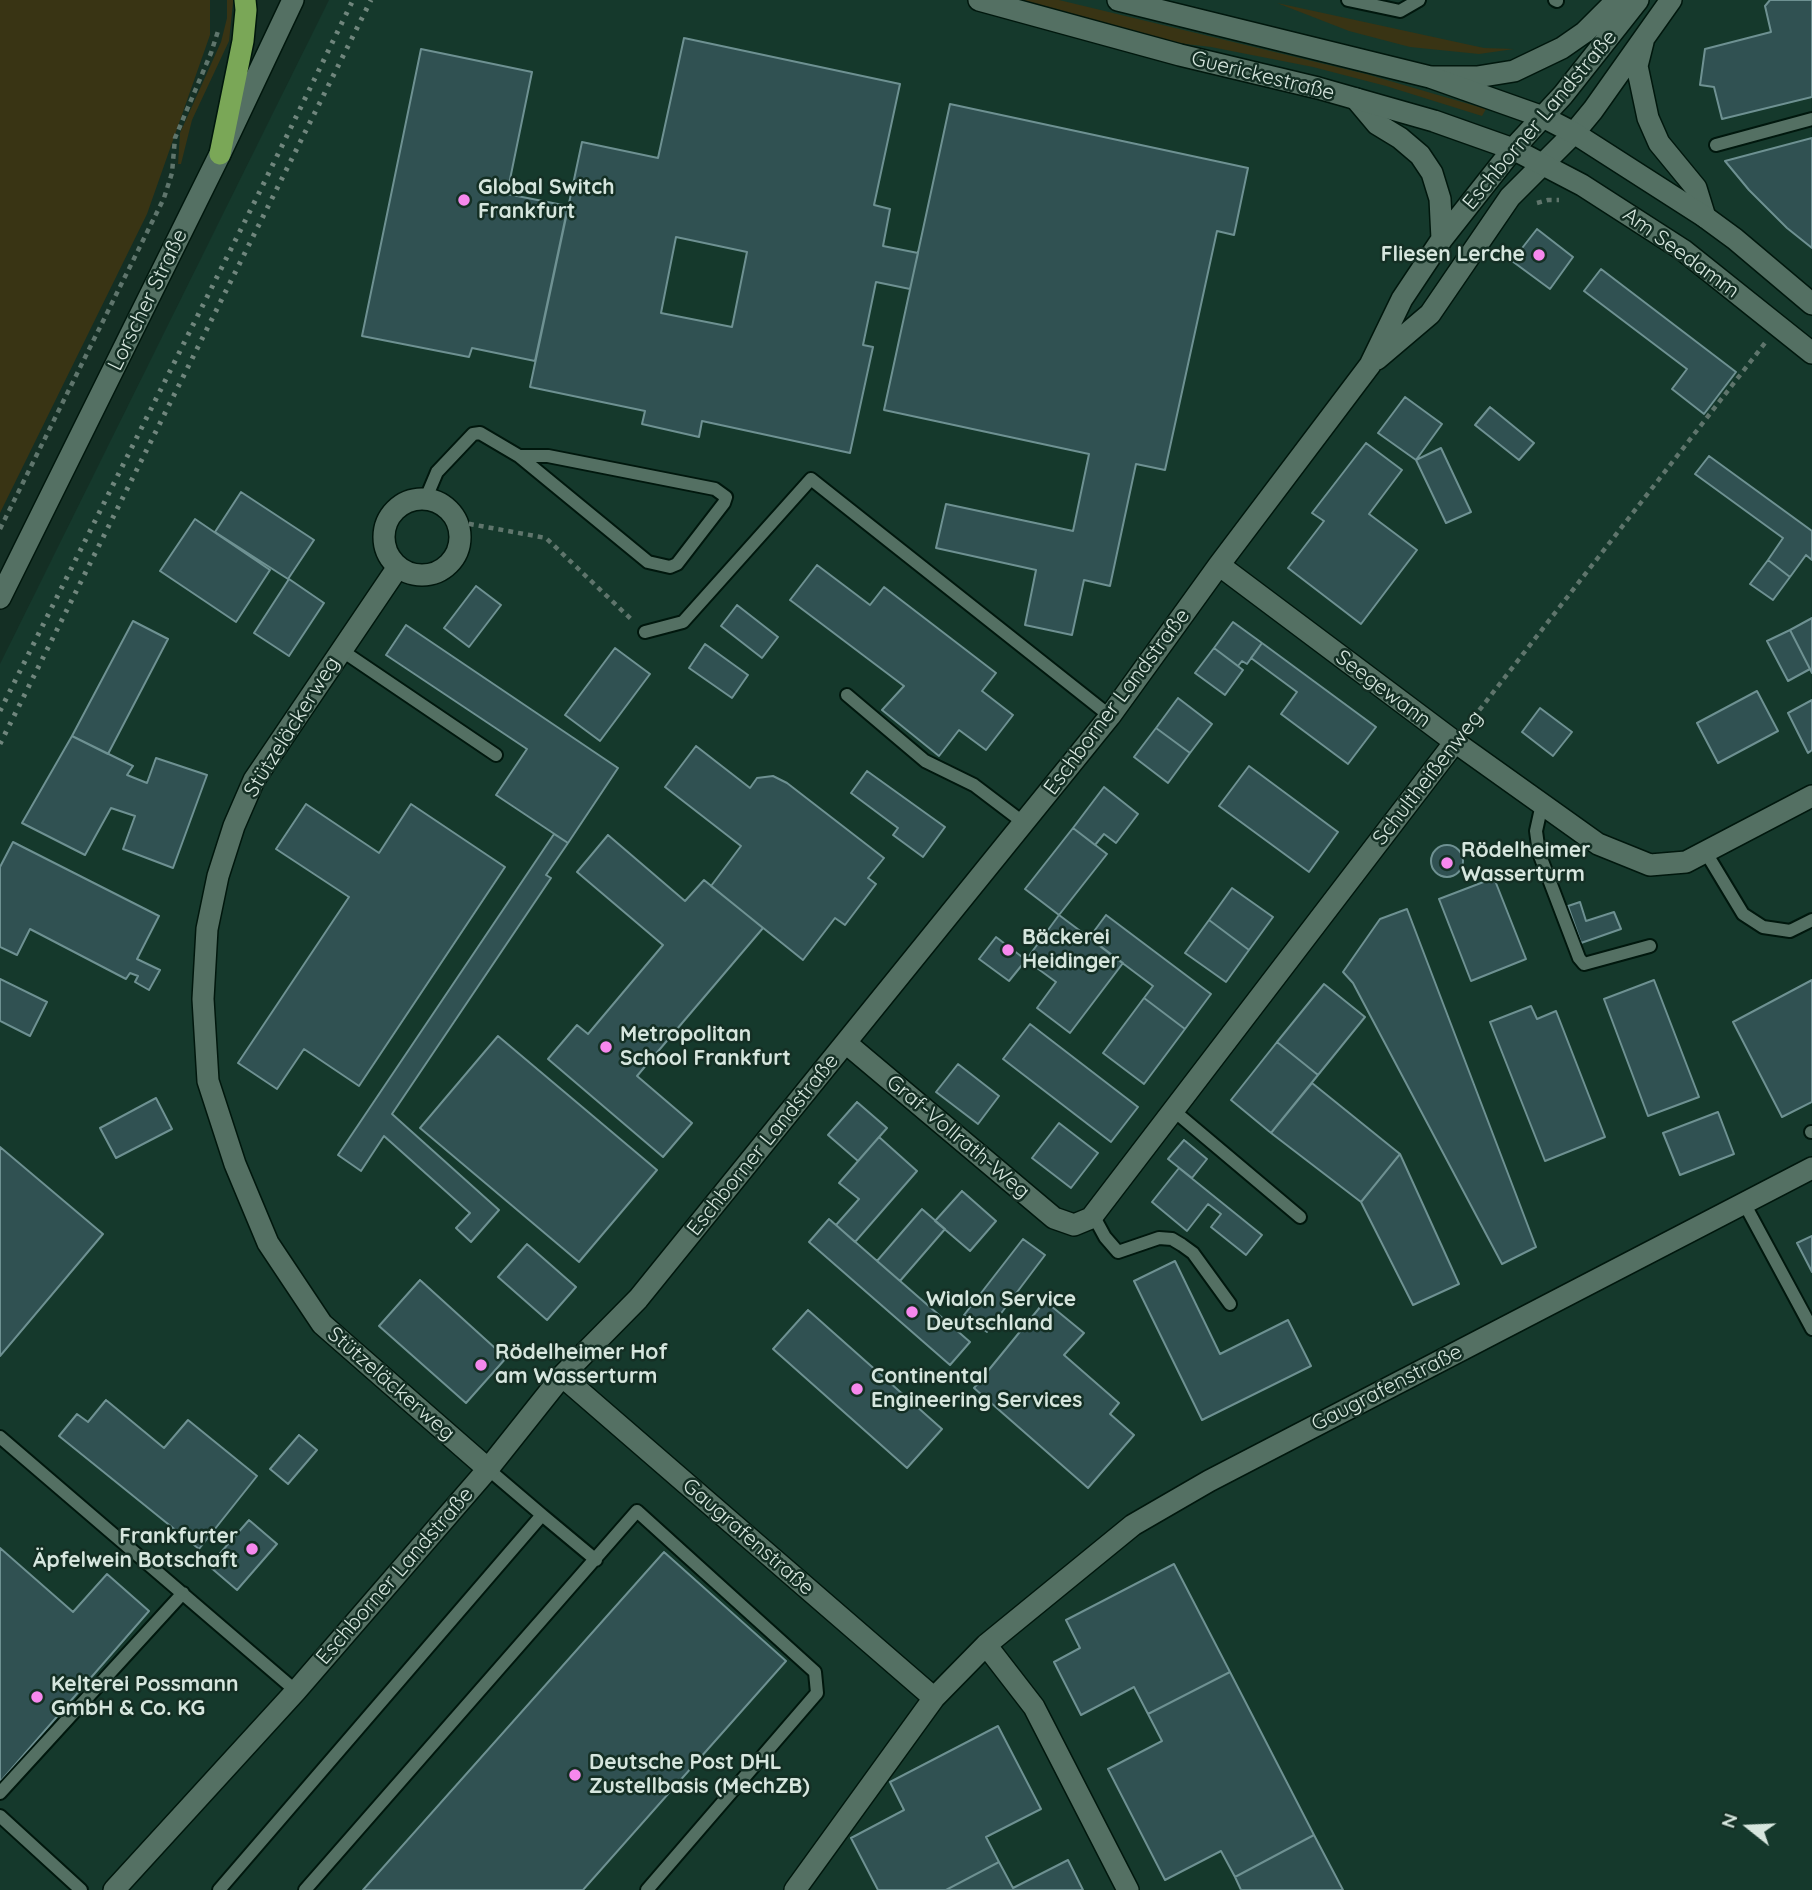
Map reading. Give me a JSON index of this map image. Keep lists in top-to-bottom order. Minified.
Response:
{"streets":{"street":["Guerickestraße","Eschborner Landstraße","Am Seedamm","Lorscher Straße","Seegewann","Stützeläckerweg","Schultheißenweg","Graf-Vollrath-Weg","Gaugrafenstraße"]},"crossings":[["Guerickestraße","Eschborner Landstraße"],["Guerickestraße","Am Seedamm"],["Eschborner Landstraße","Am Seedamm"],["Eschborner Landstraße","Seegewann"],["Eschborner Landstraße","Stützeläckerweg"],["Eschborner Landstraße","Graf-Vollrath-Weg"],["Eschborner Landstraße","Gaugrafenstraße"],["Am Seedamm","Schultheißenweg"],["Seegewann","Schultheißenweg"],["Schultheißenweg","Graf-Vollrath-Weg"]],"places":["Global Switch Frankfurt","Fliesen Lerche","Rödelheimer Wasserturm","Bäckerei Heidinger","Metropolitan School Frankfurt","Wialon Service Deutschland","Rödelheimer Hof am Wasserturm","Continental Engineering Services","Frankfurter Äpfelwein Botschaft","Kelterei Possmann GmbH & Co. KG","Deutsche Post DHL Zustellbasis (MechZB)"],"north":"left"}
